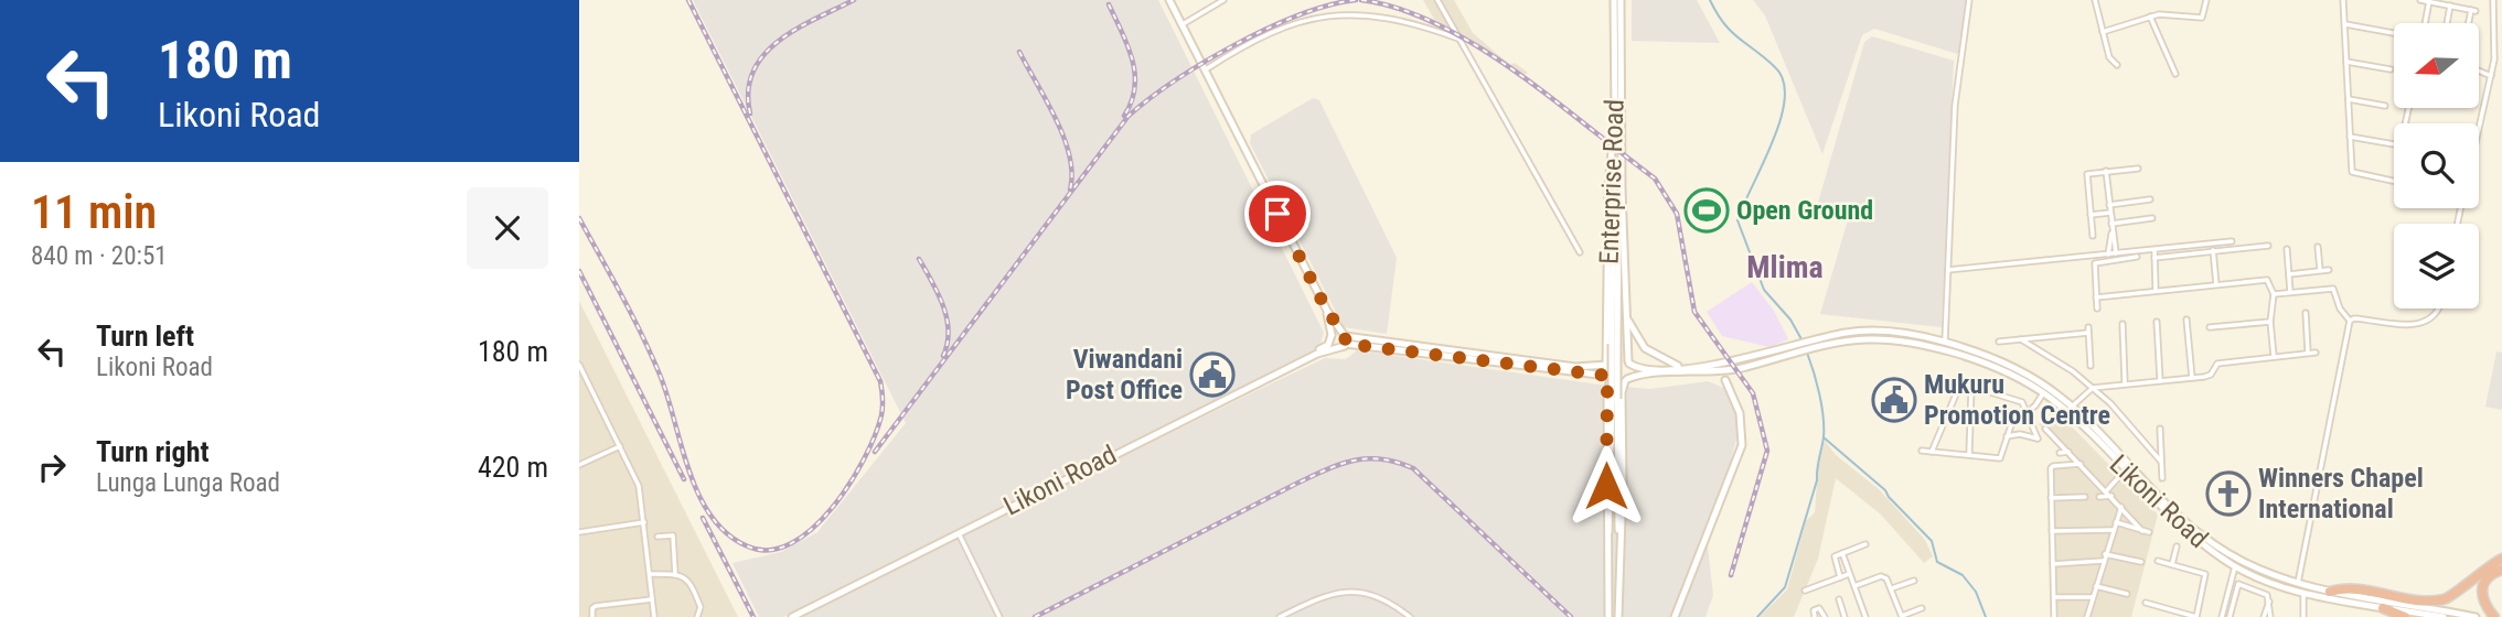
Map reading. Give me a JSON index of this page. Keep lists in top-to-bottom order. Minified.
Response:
{"streets":{"main road":["Enterprise Road","Likoni Road"]},"crossings":[["Enterprise Road","Likoni Road"]],"districts":["Mlima"],"places":{"sports":["Open Ground"],"public building":["Viwandani Post Office","Mukuru Promotion Centre"],"church":["Winners Chapel International"]},"north":"left","page":{"turn":["180 m","Likoni Road"],"heading":["11 min","840 m · 20:51"],"list":[{"name":"Turn left","note":"Likoni Road","value":"180 m"},{"name":"Turn right","note":"Lunga Lunga Road","value":"420 m"}]}}
